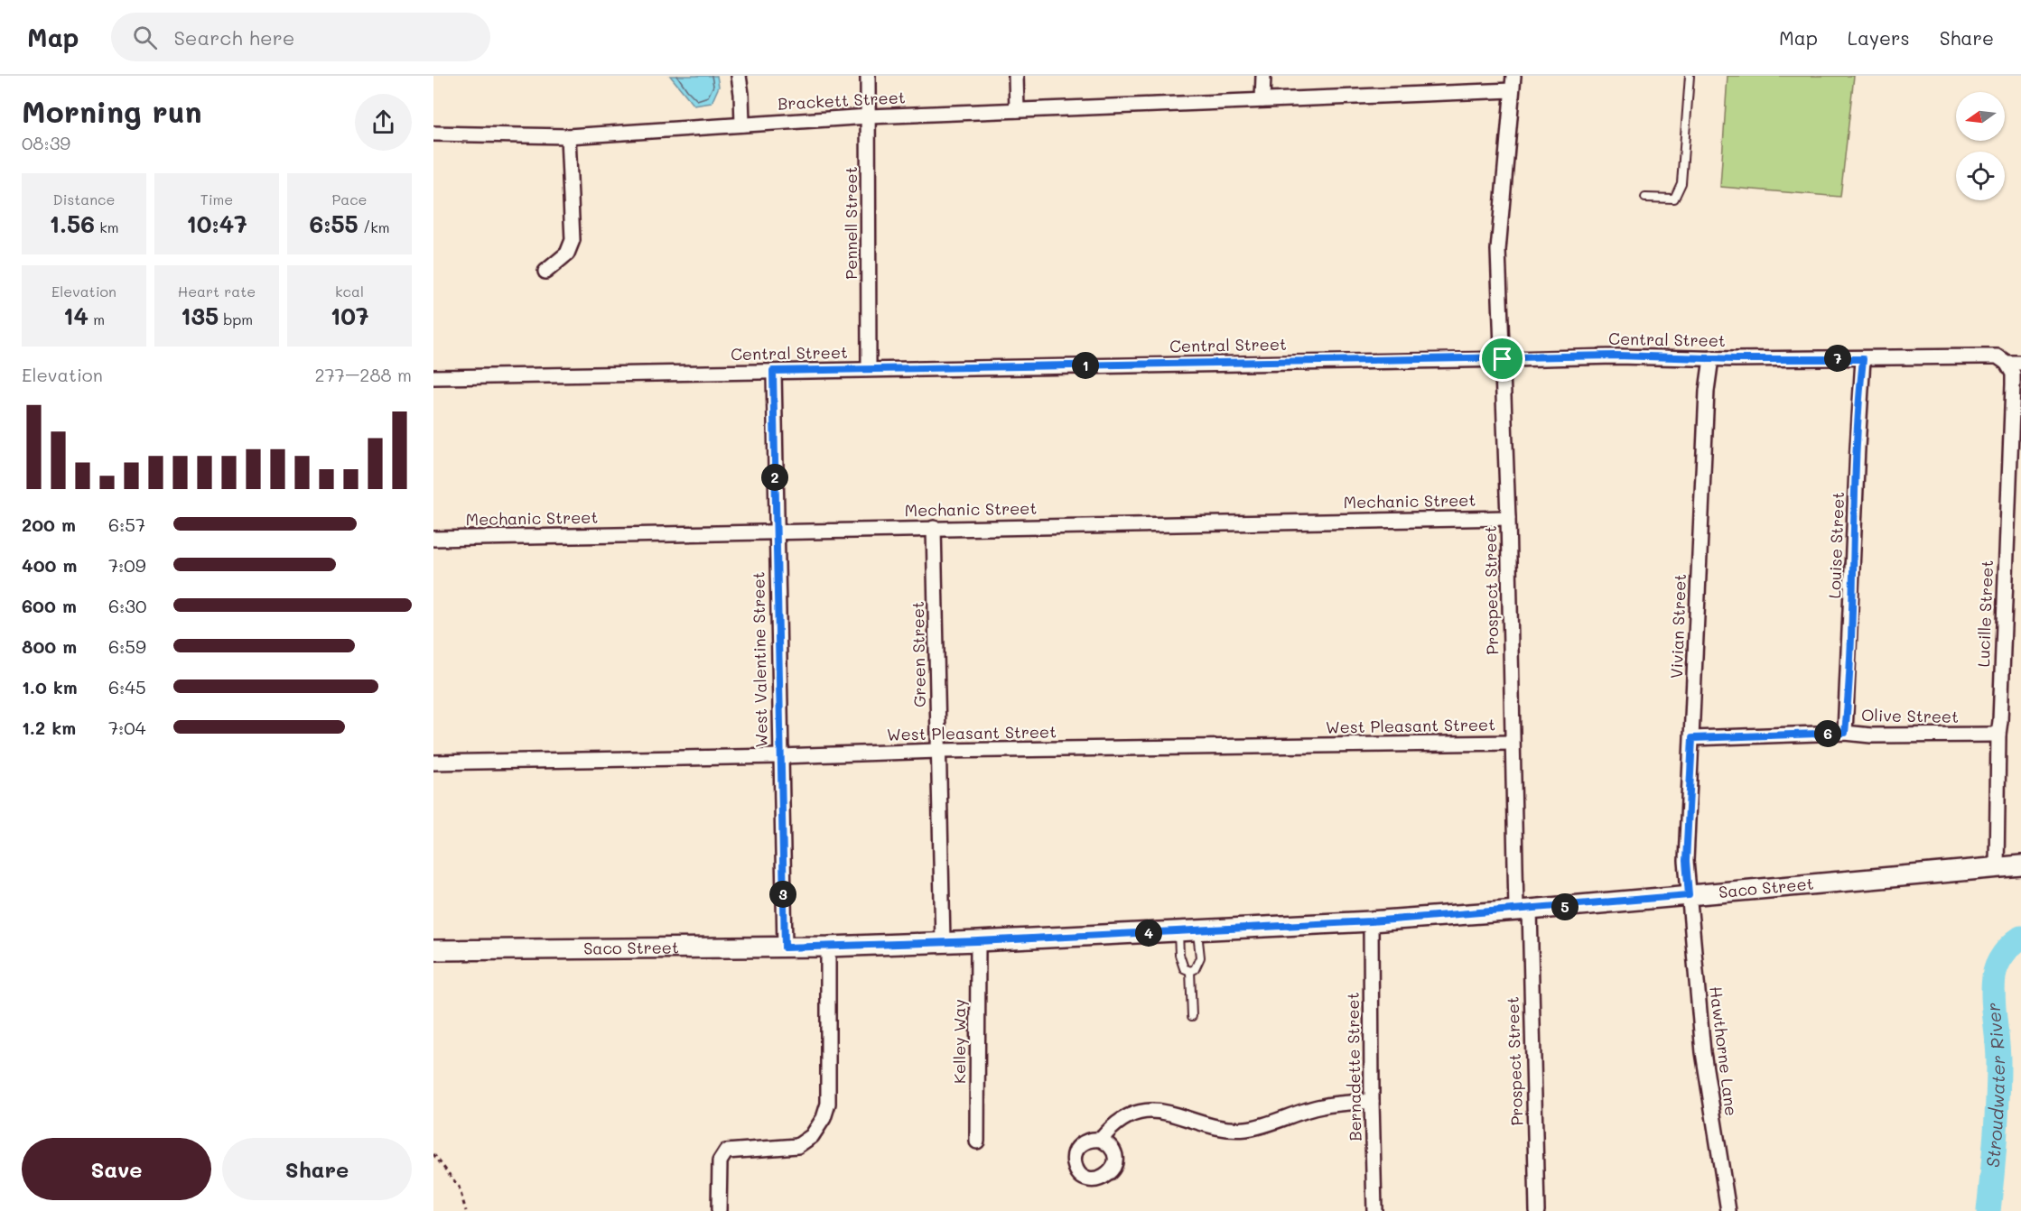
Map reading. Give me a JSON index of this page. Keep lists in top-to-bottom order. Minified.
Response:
{"streets":{"main road":["Saco Street"],"street":["Brackett Street","Pennell Street","Central Street","Mechanic Street","Louise Street","Prospect Street","Lucille Street","Vivian Street","Green Street","West Valentine Street","Olive Street","West Pleasant Street","Kelley Way","Hawthorne Lane","Bernadette Street"]},"crossings":[["Brackett Street","Pennell Street"],["Brackett Street","Prospect Street"],["Pennell Street","Central Street"],["Central Street","Louise Street"],["Central Street","Prospect Street"],["Central Street","Lucille Street"],["Central Street","Vivian Street"],["Central Street","West Valentine Street"],["Mechanic Street","Prospect Street"],["Mechanic Street","Green Street"],["Mechanic Street","West Valentine Street"],["Louise Street","Olive Street"],["Prospect Street","West Pleasant Street"],["Prospect Street","Saco Street"],["Lucille Street","Olive Street"],["Lucille Street","Saco Street"],["Vivian Street","Olive Street"],["Vivian Street","Saco Street"],["Vivian Street","Hawthorne Lane"],["Green Street","West Pleasant Street"],["Green Street","Saco Street"],["West Valentine Street","West Pleasant Street"],["West Valentine Street","Saco Street"],["Saco Street","Kelley Way"],["Saco Street","Hawthorne Lane"],["Saco Street","Bernadette Street"]],"water":["Stroudwater River"],"north":"left","page":{"header":"Map","search":"Search here","nav":["Map","Layers","Share"],"heading":["Morning run","08:39"],"stats":[["Distance","1.56 km"],["Time","10:47"],["Pace","6:55 /km"],["Elevation","14 m"],["Heart rate","135 bpm"],["kcal","107"]],"pins":["7","1","2","6","3","5","4"],"chart":["Elevation","277–288 m"],"list":[{"name":"200 m","note":"6:57"},{"name":"400 m","note":"7:09"},{"name":"600 m","note":"6:30"},{"name":"800 m","note":"6:59"},{"name":"1.0 km","note":"6:45"},{"name":"1.2 km","note":"7:04"}],"buttons":["Save","Share"]}}
